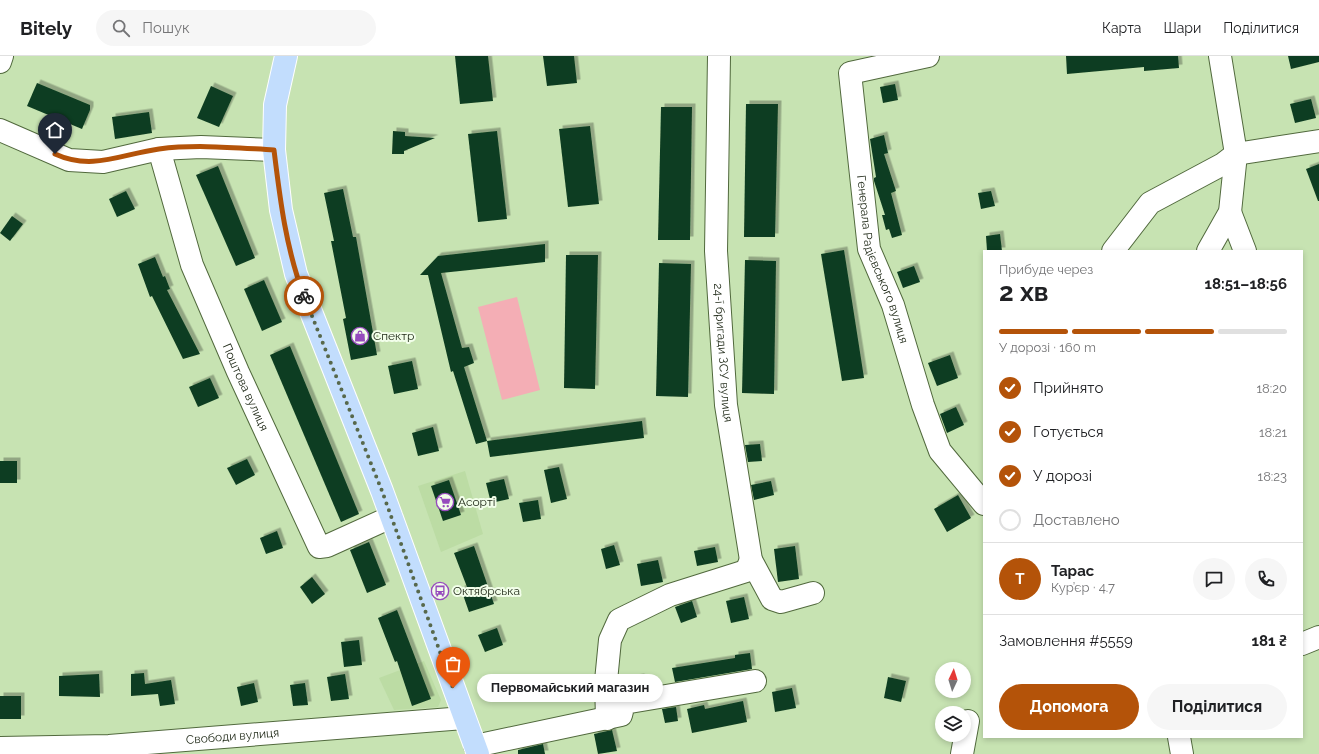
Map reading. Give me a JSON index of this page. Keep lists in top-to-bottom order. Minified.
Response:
{"streets":{"street":["Генерала Радієвського вулиця","24-ї бригади ЗСУ вулиця","Поштова вулиця","Свободи вулиця"]},"places":{"shop":["Спектр"],"supermarket":["Асорті"],"bus stop":["Октябрська"],"other":["Первомайський магазин"]},"north":"top","page":{"header":"Bitely","search":"Пошук","nav":["Карта","Шари","Поділитися"],"heading":["2 хв","Прибуде через","18:51–18:56"],"panel":["Тарас","Кур’єр · 4.7","Замовлення #5559","181 ₴"],"bar":"У дорозі · 160 m","list":[["Прийнято","18:20"],["Готується","18:21"],["У дорозі","18:23"],"Доставлено"],"round":"Т","bubble":"Первомайський магазин","buttons":["Допомога","Поділитися"]}}
